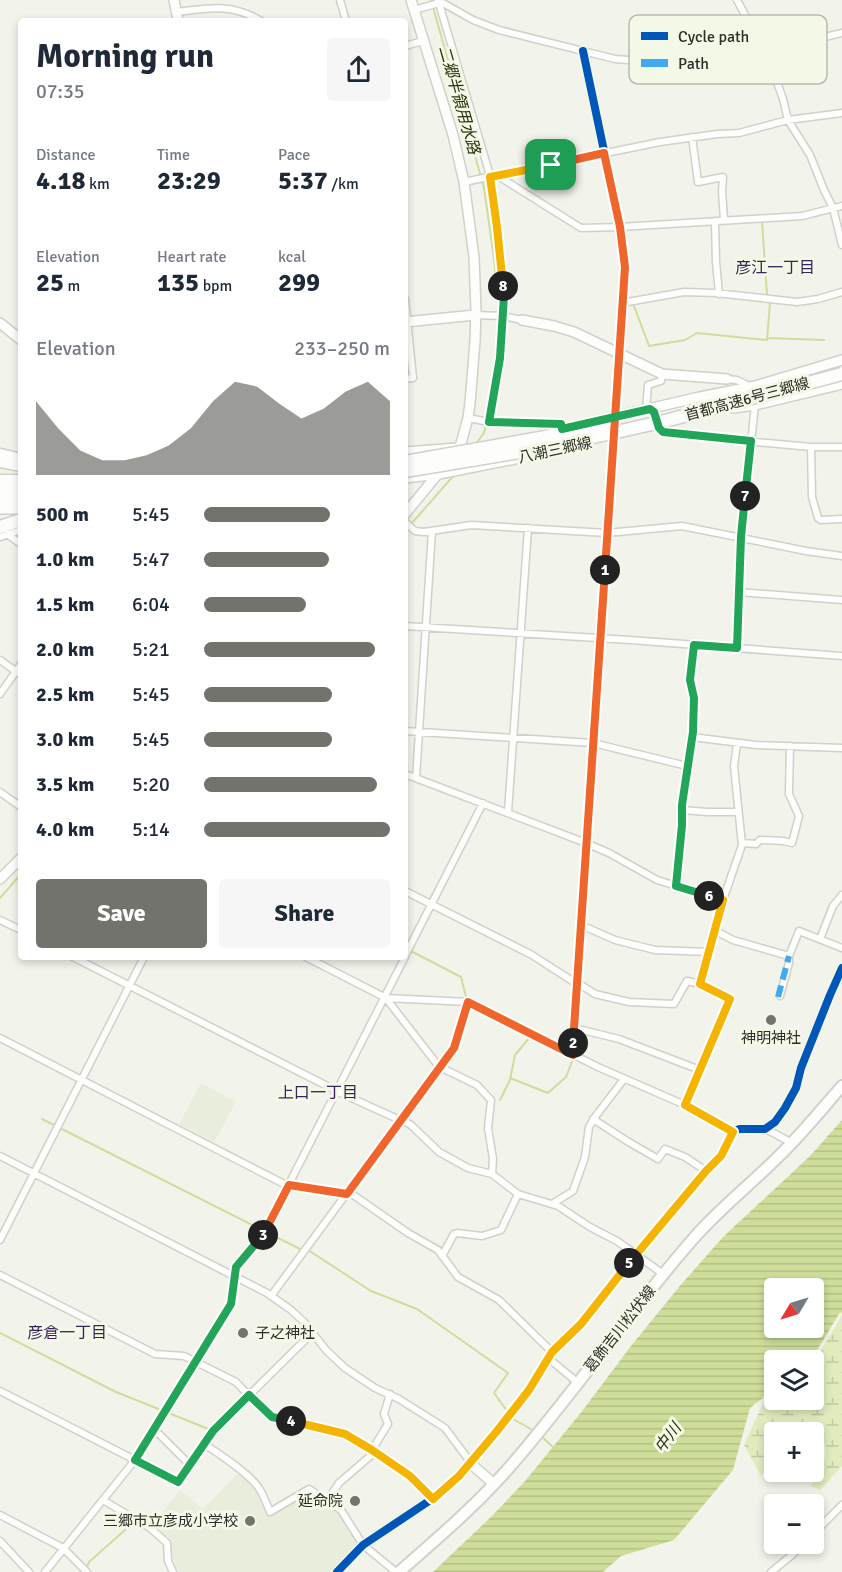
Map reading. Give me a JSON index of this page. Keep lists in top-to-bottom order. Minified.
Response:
{"streets":{"highway":["首都高速6号三郷線"],"main road":["八潮三郷線","葛飾吉川松伏線"]},"districts":["彦江一丁目","上口一丁目","彦倉一丁目"],"water":["二郷半領用水路","中川"],"places":["神明神社","子之神社","延命院","三郷市立彦成小学校"],"legend":["Cycle path","Path"],"north":"bottom left","page":{"heading":["Morning run","07:35"],"stats":[["Distance","4.18 km"],["Time","23:29"],["Pace","5:37 /km"],["Elevation","25 m"],["Heart rate","135 bpm"],["kcal","299"]],"pins":["8","7","1","6","2","3","5","4"],"chart":["Elevation","233–250 m"],"list":[{"name":"500 m","note":"5:45"},{"name":"1.0 km","note":"5:47"},{"name":"1.5 km","note":"6:04"},{"name":"2.0 km","note":"5:21"},{"name":"2.5 km","note":"5:45"},{"name":"3.0 km","note":"5:45"},{"name":"3.5 km","note":"5:20"},{"name":"4.0 km","note":"5:14"}],"buttons":["Save","Share"],"map_buttons":["+","−"]}}
